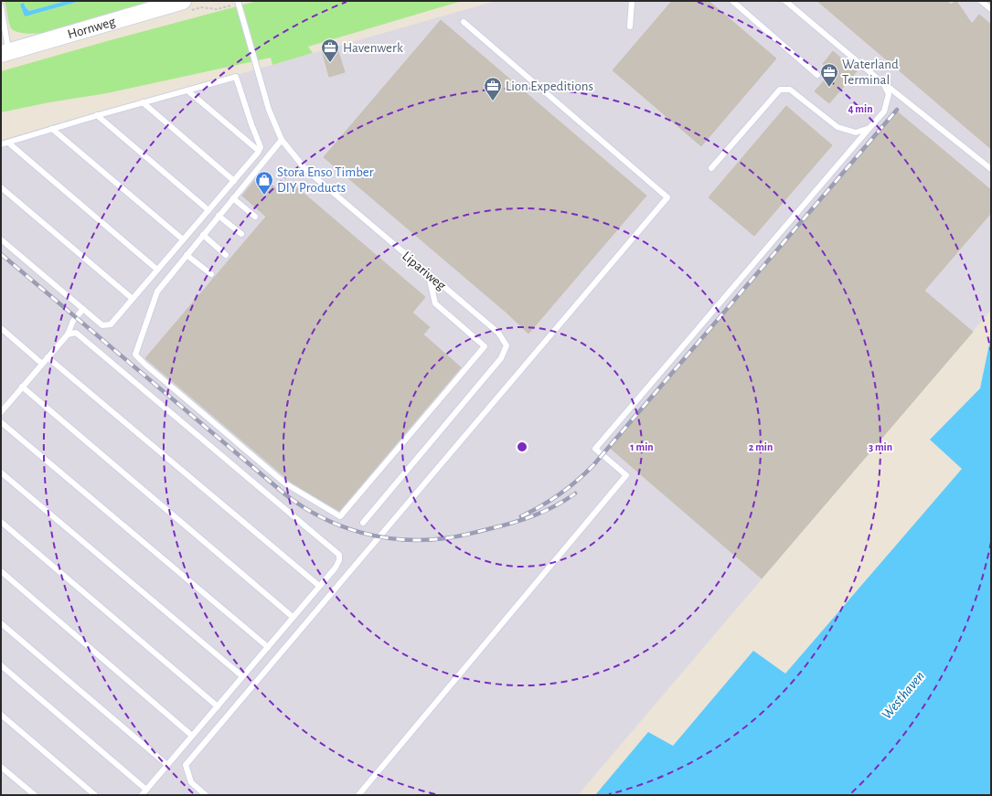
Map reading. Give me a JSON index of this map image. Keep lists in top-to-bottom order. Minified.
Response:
{"streets":{"street":["Hornweg"],"lane":["Lipariweg"]},"water":["Westhaven"],"places":{"office":["Havenwerk","Waterland Terminal","Lion Expeditions"],"shop":["Stora Enso Timber DIY Products"]},"rings":["4 min","1 min","2 min","3 min"]}
